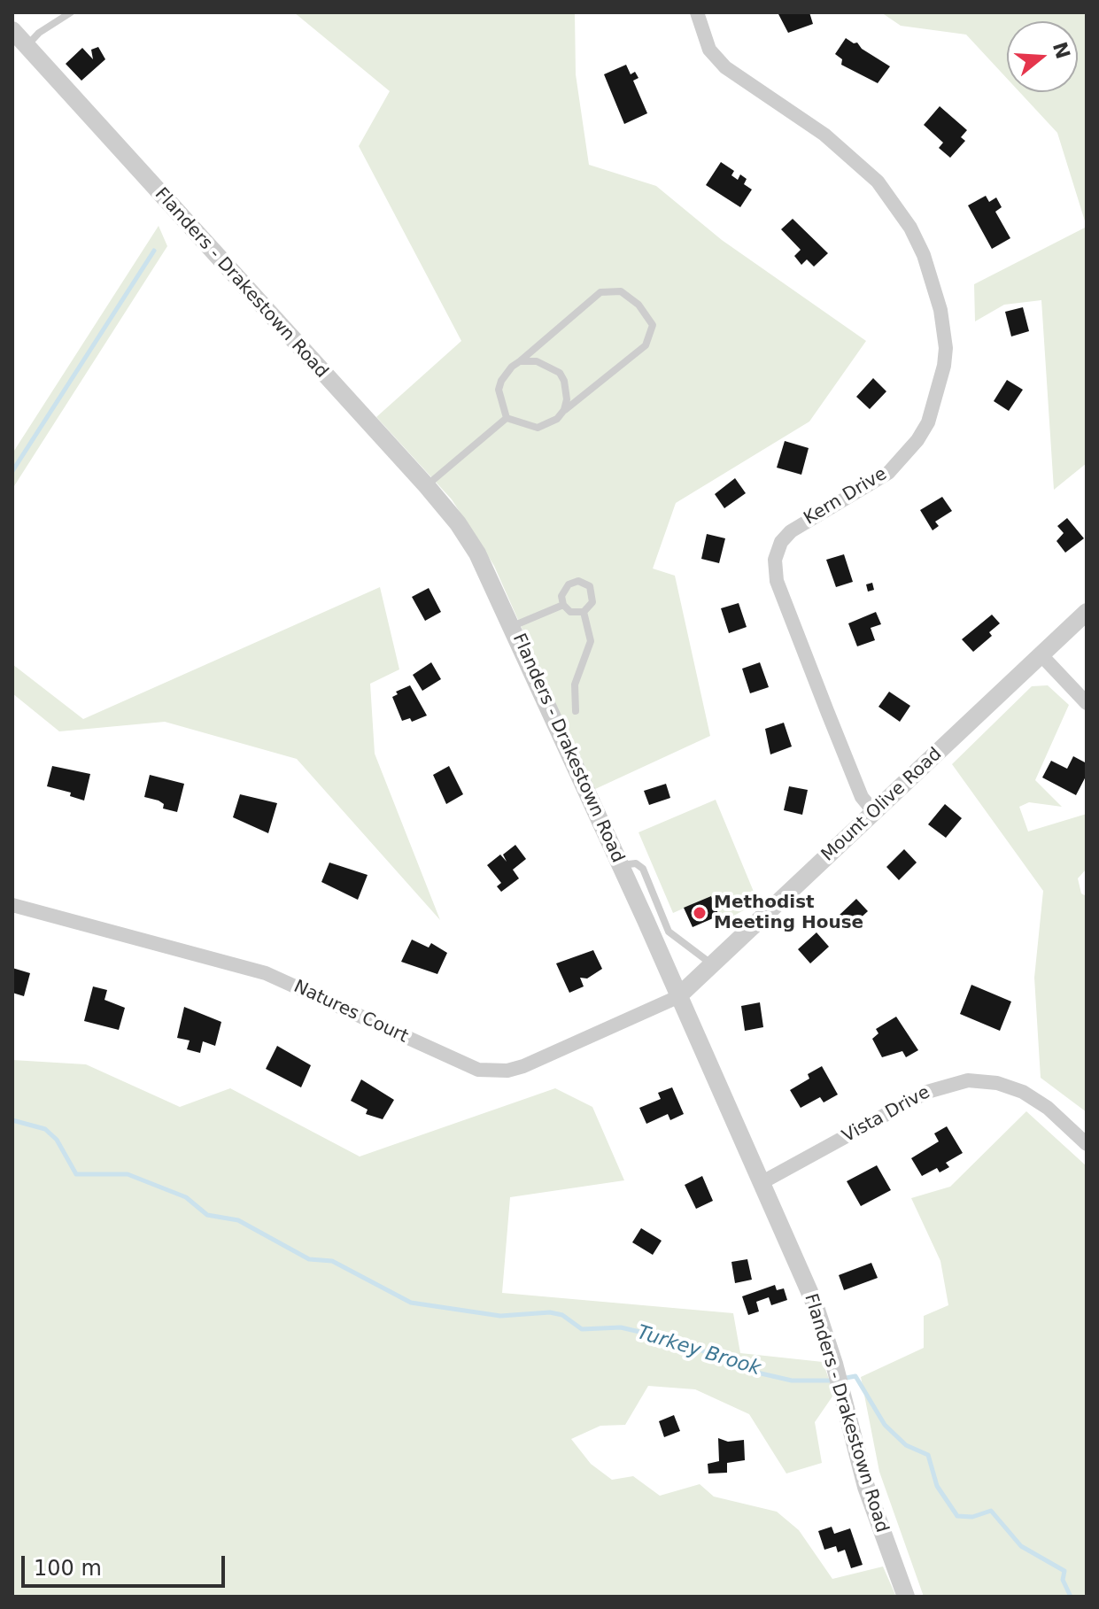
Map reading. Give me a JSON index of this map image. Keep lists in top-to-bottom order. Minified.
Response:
{"streets":{"street":["Flanders - Drakestown Road","Kern Drive","Mount Olive Road","Natures Court","Vista Drive"]},"crossings":[["Flanders - Drakestown Road","Mount Olive Road"],["Flanders - Drakestown Road","Natures Court"],["Flanders - Drakestown Road","Vista Drive"],["Kern Drive","Mount Olive Road"],["Mount Olive Road","Natures Court"]],"water":["Turkey Brook"],"places":["Methodist Meeting House"],"scale_bar":"100 m","north":"right"}
